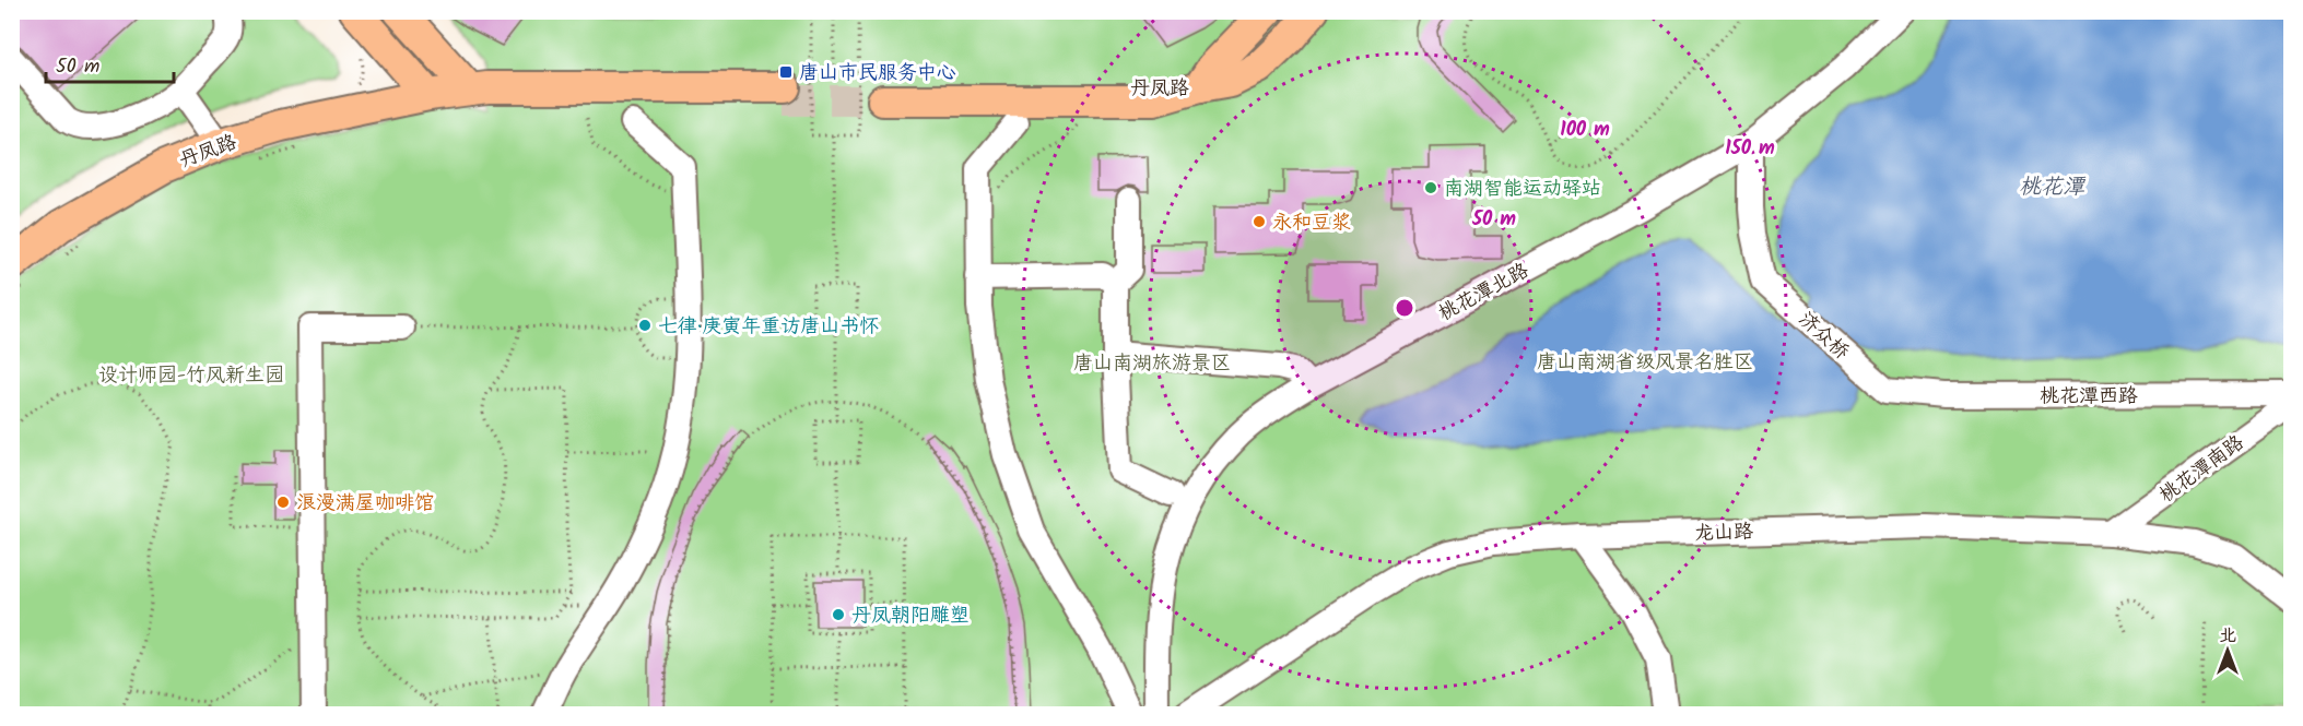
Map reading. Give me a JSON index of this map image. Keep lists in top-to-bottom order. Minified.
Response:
{"streets":{"main road":["丹凤路"],"street":["桃花潭北路","济众桥","桃花潭西路","桃花潭南路","龙山路"]},"crossings":[["桃花潭北路","济众桥"],["济众桥","桃花潭西路"],["桃花潭南路","龙山路"]],"water":["桃花潭"],"parks":["唐山南湖省级风景名胜区","唐山南湖旅游景区","设计师园-竹风新生园"],"places":{"transit":["唐山市民服务中心"],"other":["南湖智能运动驿站","永和豆浆","七律·庚寅年重访唐山书怀","浪漫满屋咖啡馆","丹凤朝阳雕塑"]},"scale_bar":"50 m","north":"top","rings":["100 m","150 m","50 m"]}
